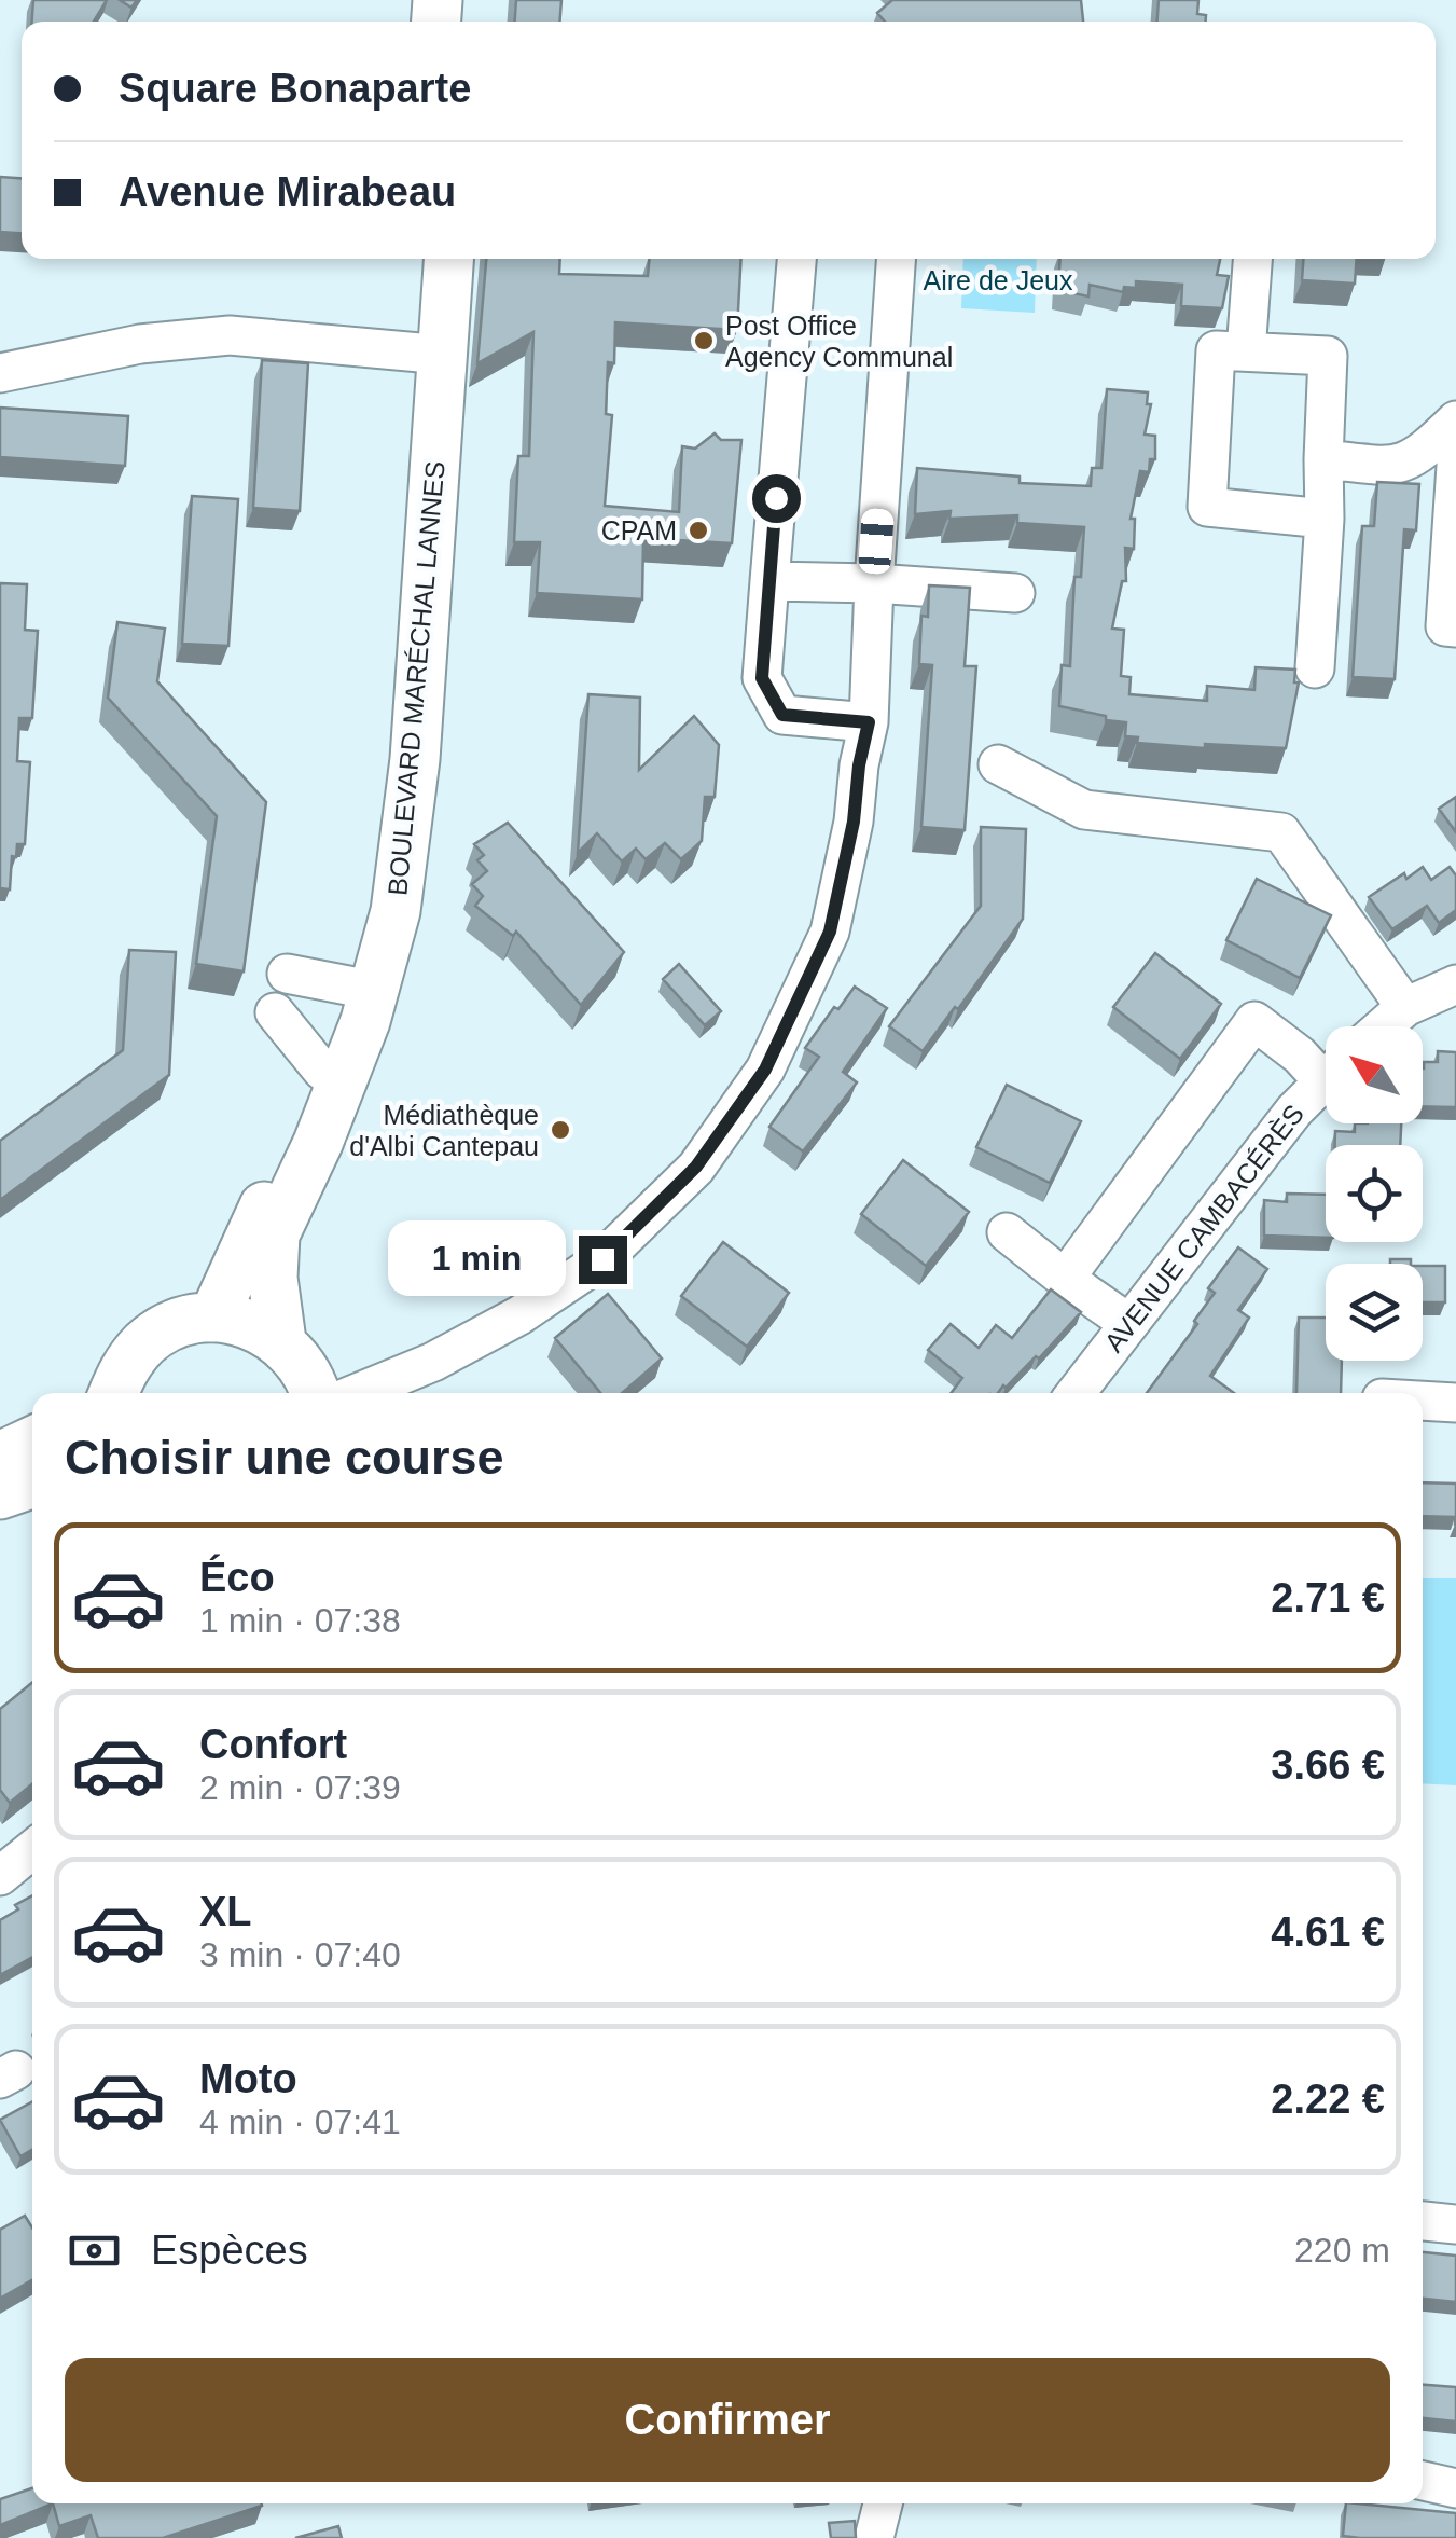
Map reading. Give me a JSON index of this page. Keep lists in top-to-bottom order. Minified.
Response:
{"streets":{"main road":["BOULEVARD MARÉCHAL LANNES"],"street":["AVENUE CAMBACÉRÈS"]},"parks":["Aire de Jeux"],"places":["Post Office Agency Communal","CPAM","Médiathèque d'Albi Cantepau"],"north":"top left","page":{"banner":["Square Bonaparte","Avenue Mirabeau"],"bubble":"1 min","heading":"Choisir une course","list":[{"name":"Éco","note":"1 min · 07:38","value":"2.71 €"},{"name":"Confort","note":"2 min · 07:39","value":"3.66 €"},{"name":"XL","note":"3 min · 07:40","value":"4.61 €"},{"name":"Moto","note":"4 min · 07:41","value":"2.22 €"}],"pay":["Espèces","220 m"],"buttons":"Confirmer"}}
